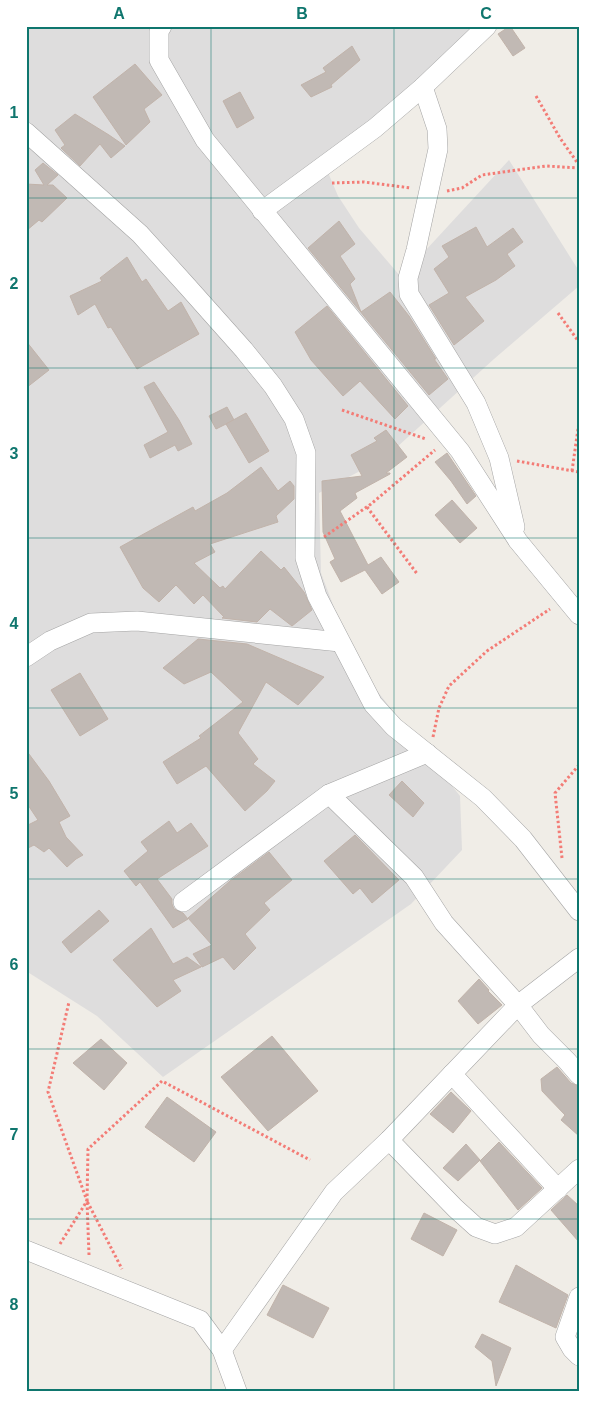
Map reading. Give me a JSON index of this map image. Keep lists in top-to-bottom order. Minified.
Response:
{"grid":{"columns":["A","B","C"],"rows":["1","2","3","4","5","6","7","8"]}}
